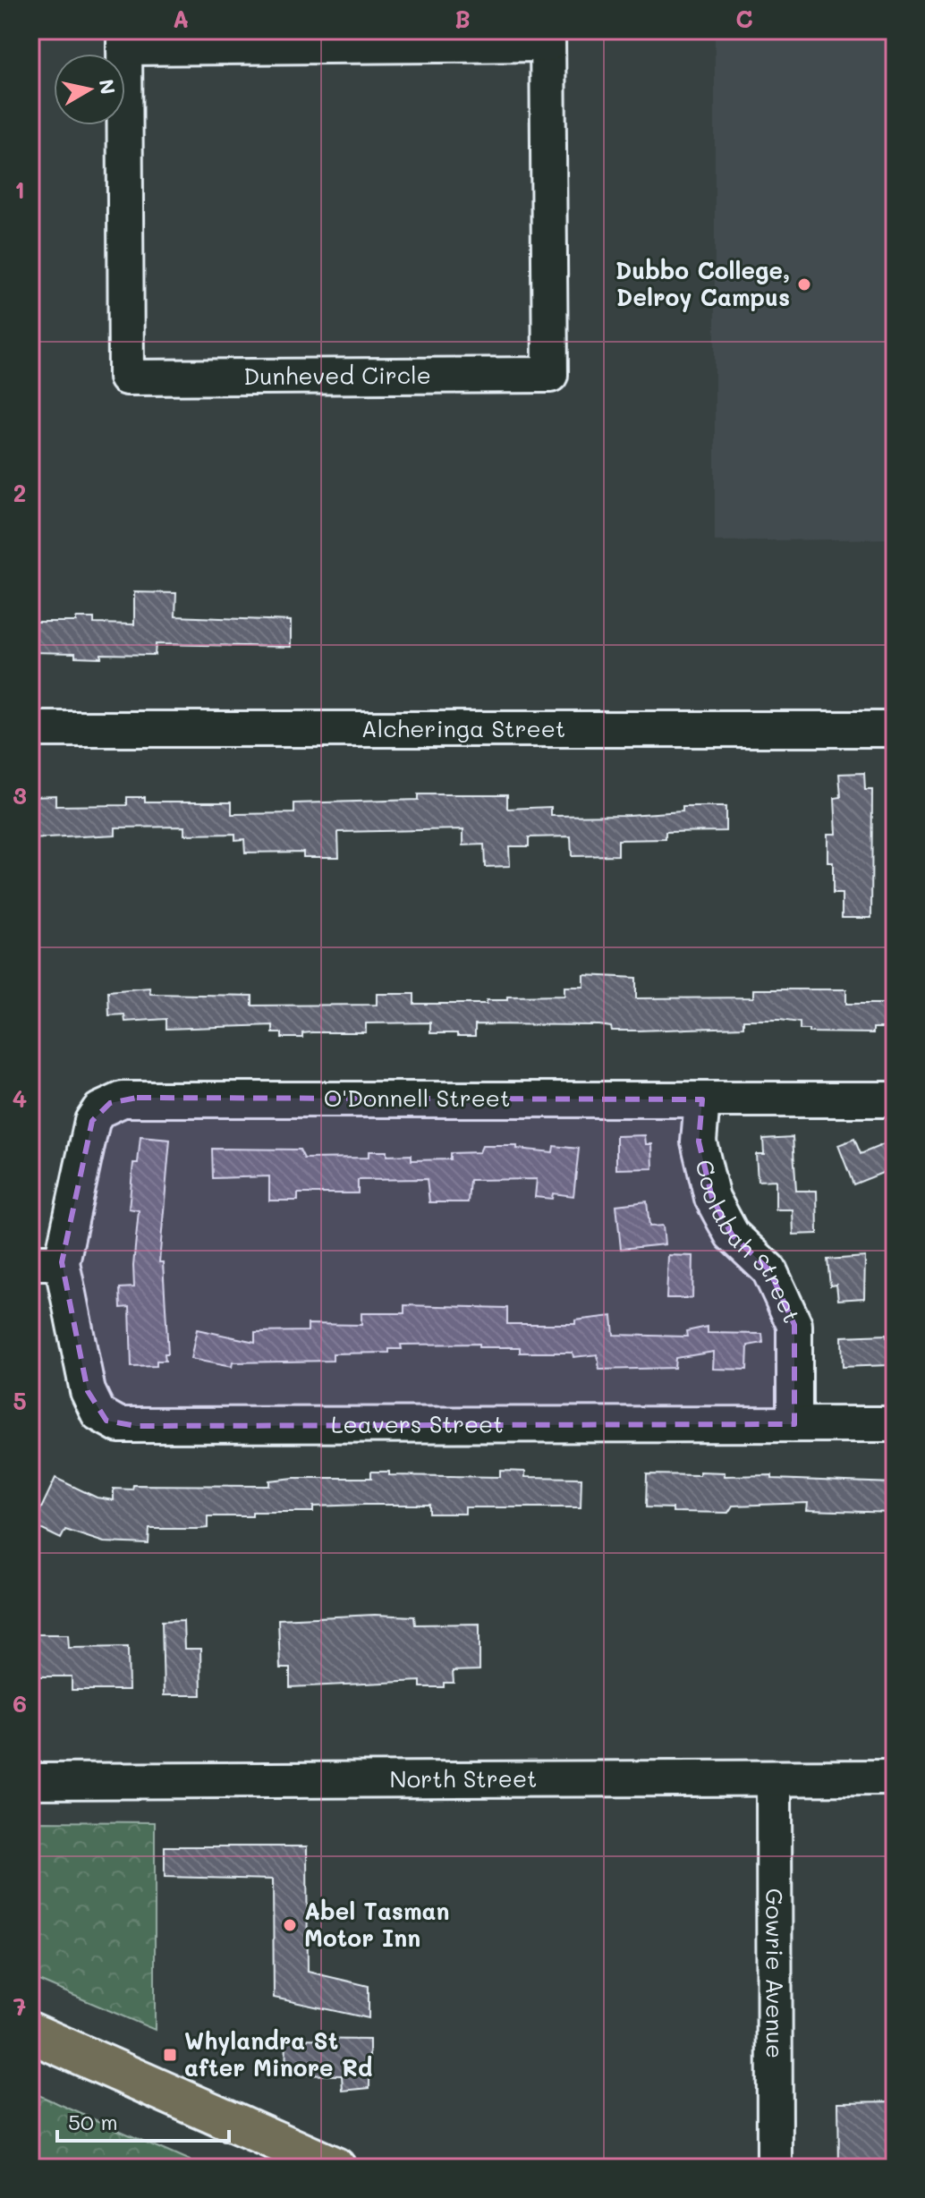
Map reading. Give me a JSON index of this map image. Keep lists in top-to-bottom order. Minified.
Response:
{"streets":{"street":["Dunheved Circle","Alcheringa Street","O'Donnell Street","Coolabah Street","Leavers Street","North Street","Gowrie Avenue"]},"crossings":[["O'Donnell Street","Coolabah Street"],["O'Donnell Street","Leavers Street"],["Coolabah Street","Leavers Street"],["North Street","Gowrie Avenue"]],"places":{"other":["Dubbo College, Delroy Campus","Abel Tasman Motor Inn"],"transit":["Whylandra St after Minore Rd"]},"scale_bar":"50 m","north":"right","grid":{"columns":["A","B","C"],"rows":["1","2","3","4","5","6","7"]}}
